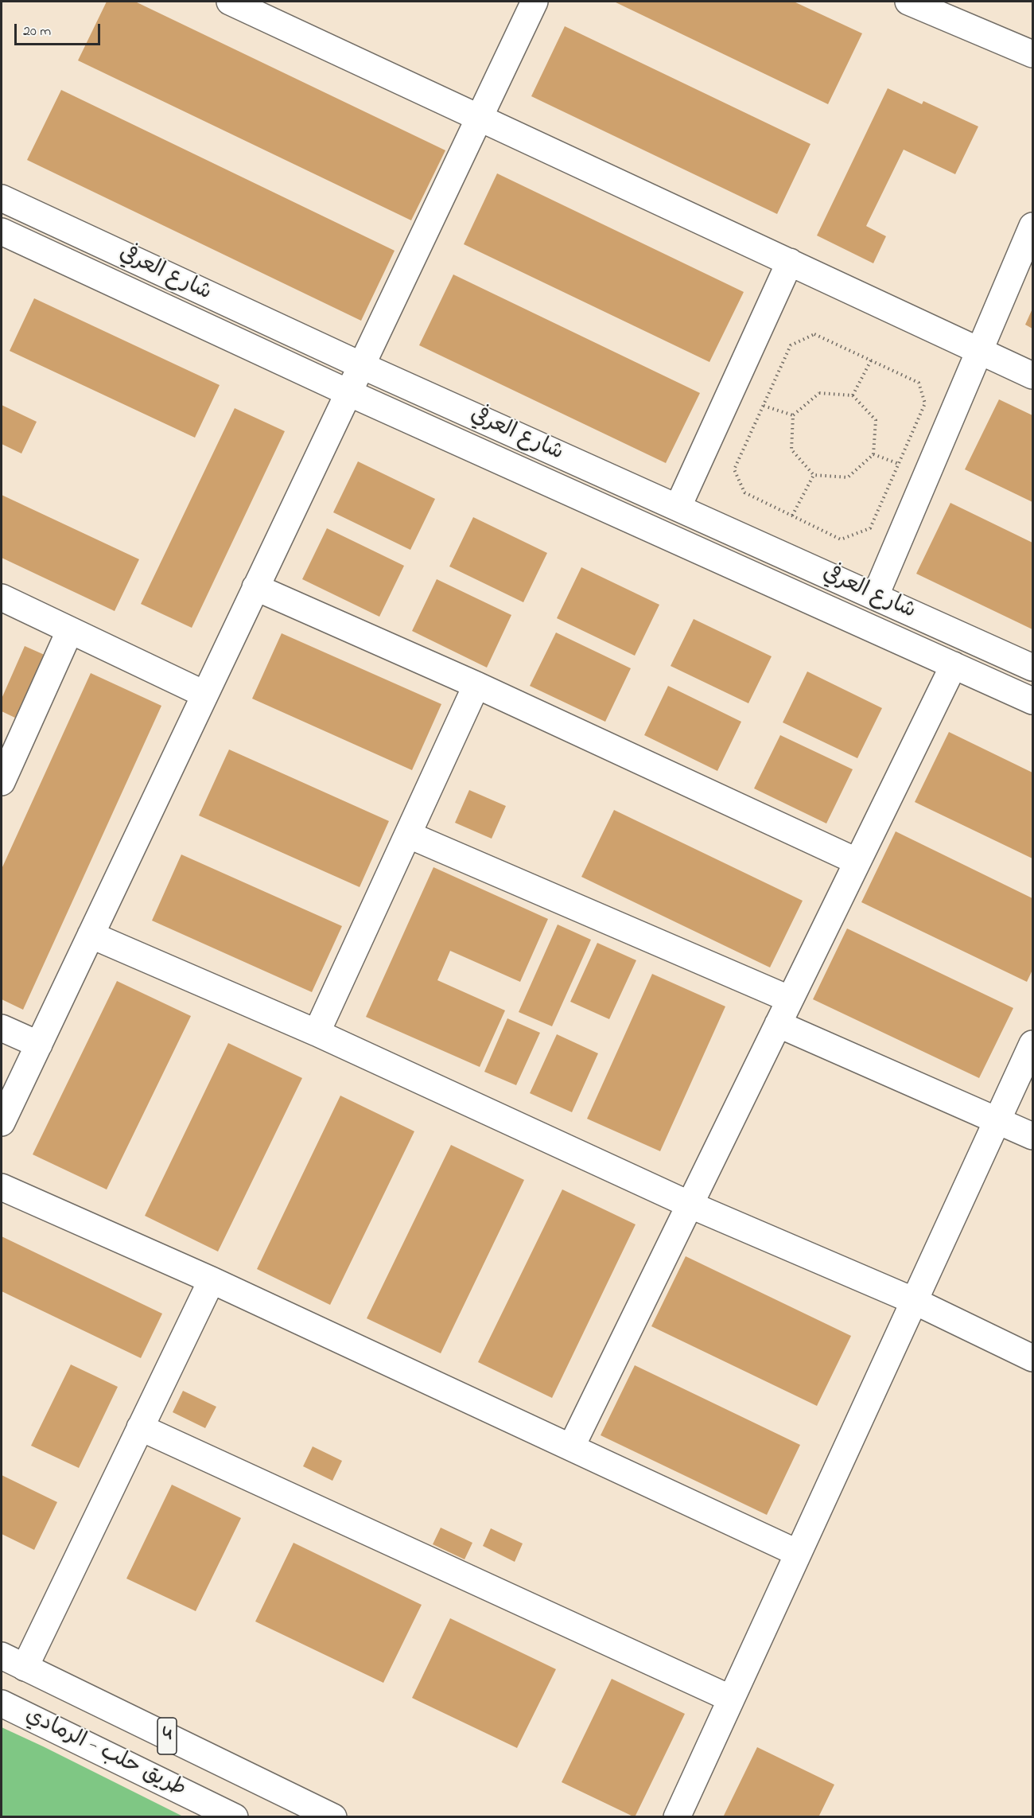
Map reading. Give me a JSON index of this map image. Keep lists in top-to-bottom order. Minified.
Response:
{"streets":{"main road":["شارع العرفي","4","طريق حلب - الرمادي"]},"scale_bar":"20 m"}
